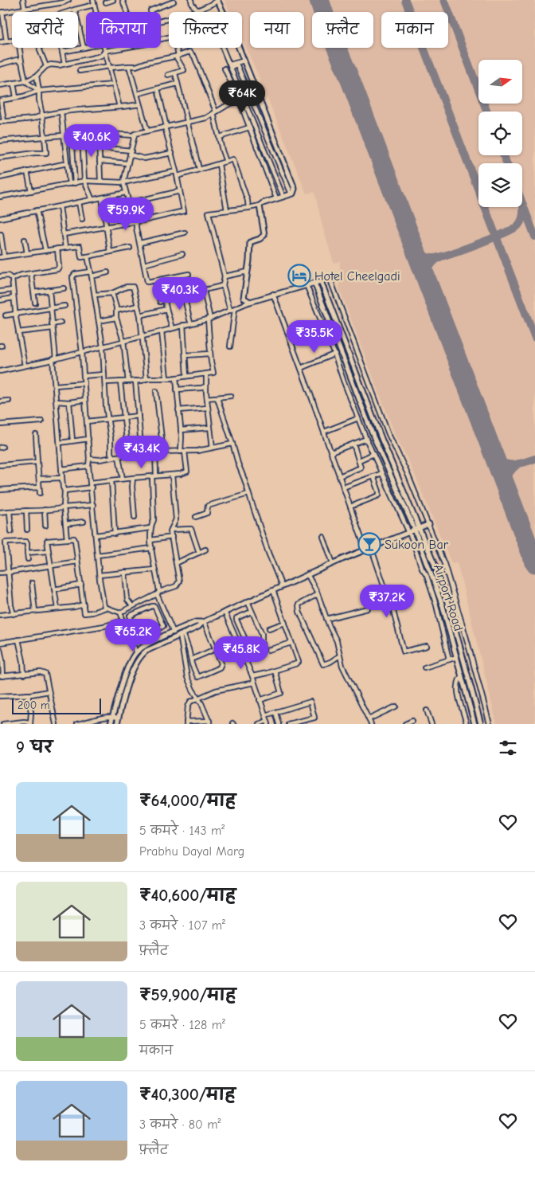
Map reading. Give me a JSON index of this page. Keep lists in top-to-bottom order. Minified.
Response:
{"streets":{"street":["Airport Road"]},"places":{"hotel":["Hotel Cheelgadi"],"bar":["Sukoon Bar"]},"scale_bar":"200 m","north":"right","page":{"chip":["खरीदें","किराया","फ़िल्टर","नया","फ़्लैट","मकान"],"price":["₹64K","₹40.6K","₹59.9K","₹40.3K","₹35.5K","₹43.4K","₹37.2K","₹65.2K","₹45.8K"],"scale":"200 m","heading":"9 घर","list":[{"name":"₹64,000/माह","note":"5 कमरे · 143 m² · Prabhu Dayal Marg"},{"name":"₹40,600/माह","note":"3 कमरे · 107 m² · फ़्लैट"},{"name":"₹59,900/माह","note":"5 कमरे · 128 m² · मकान"},{"name":"₹40,300/माह","note":"3 कमरे · 80 m² · फ़्लैट"}]}}
